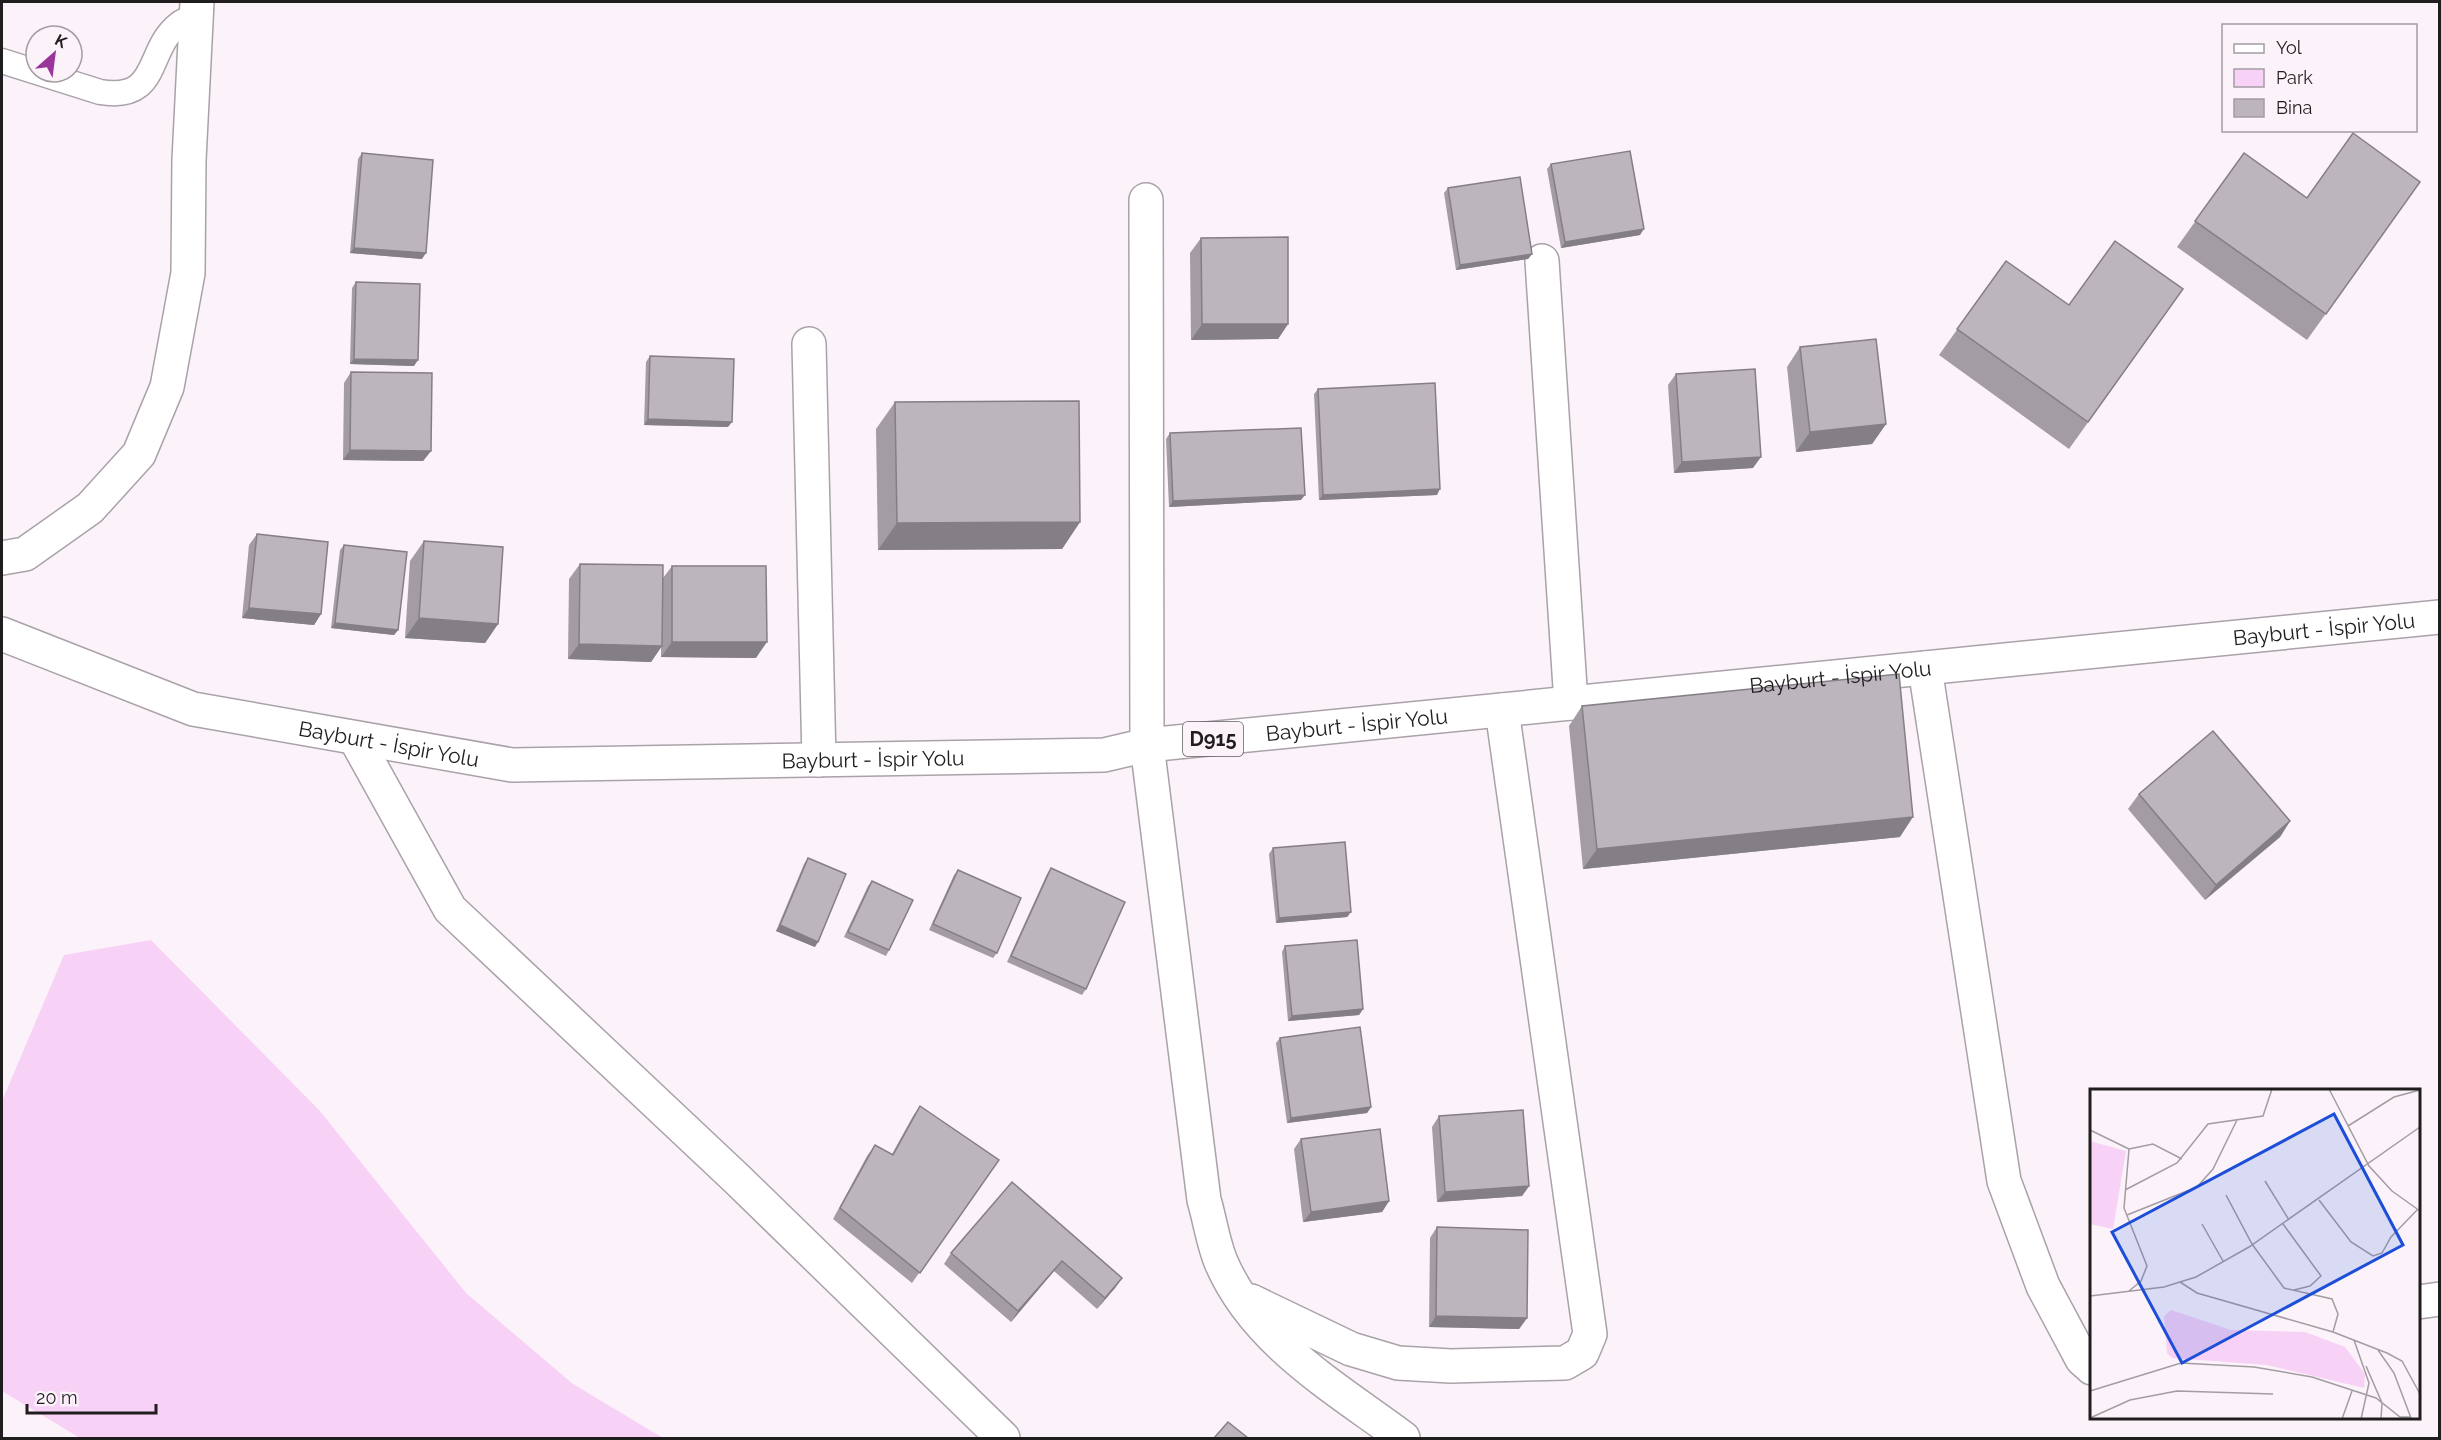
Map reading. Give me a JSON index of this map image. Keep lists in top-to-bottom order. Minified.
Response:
{"streets":{"street":["Bayburt - İspir Yolu","D915"]},"legend":["Yol","Park","Bina"],"scale_bar":"20 m","north":"top right"}
